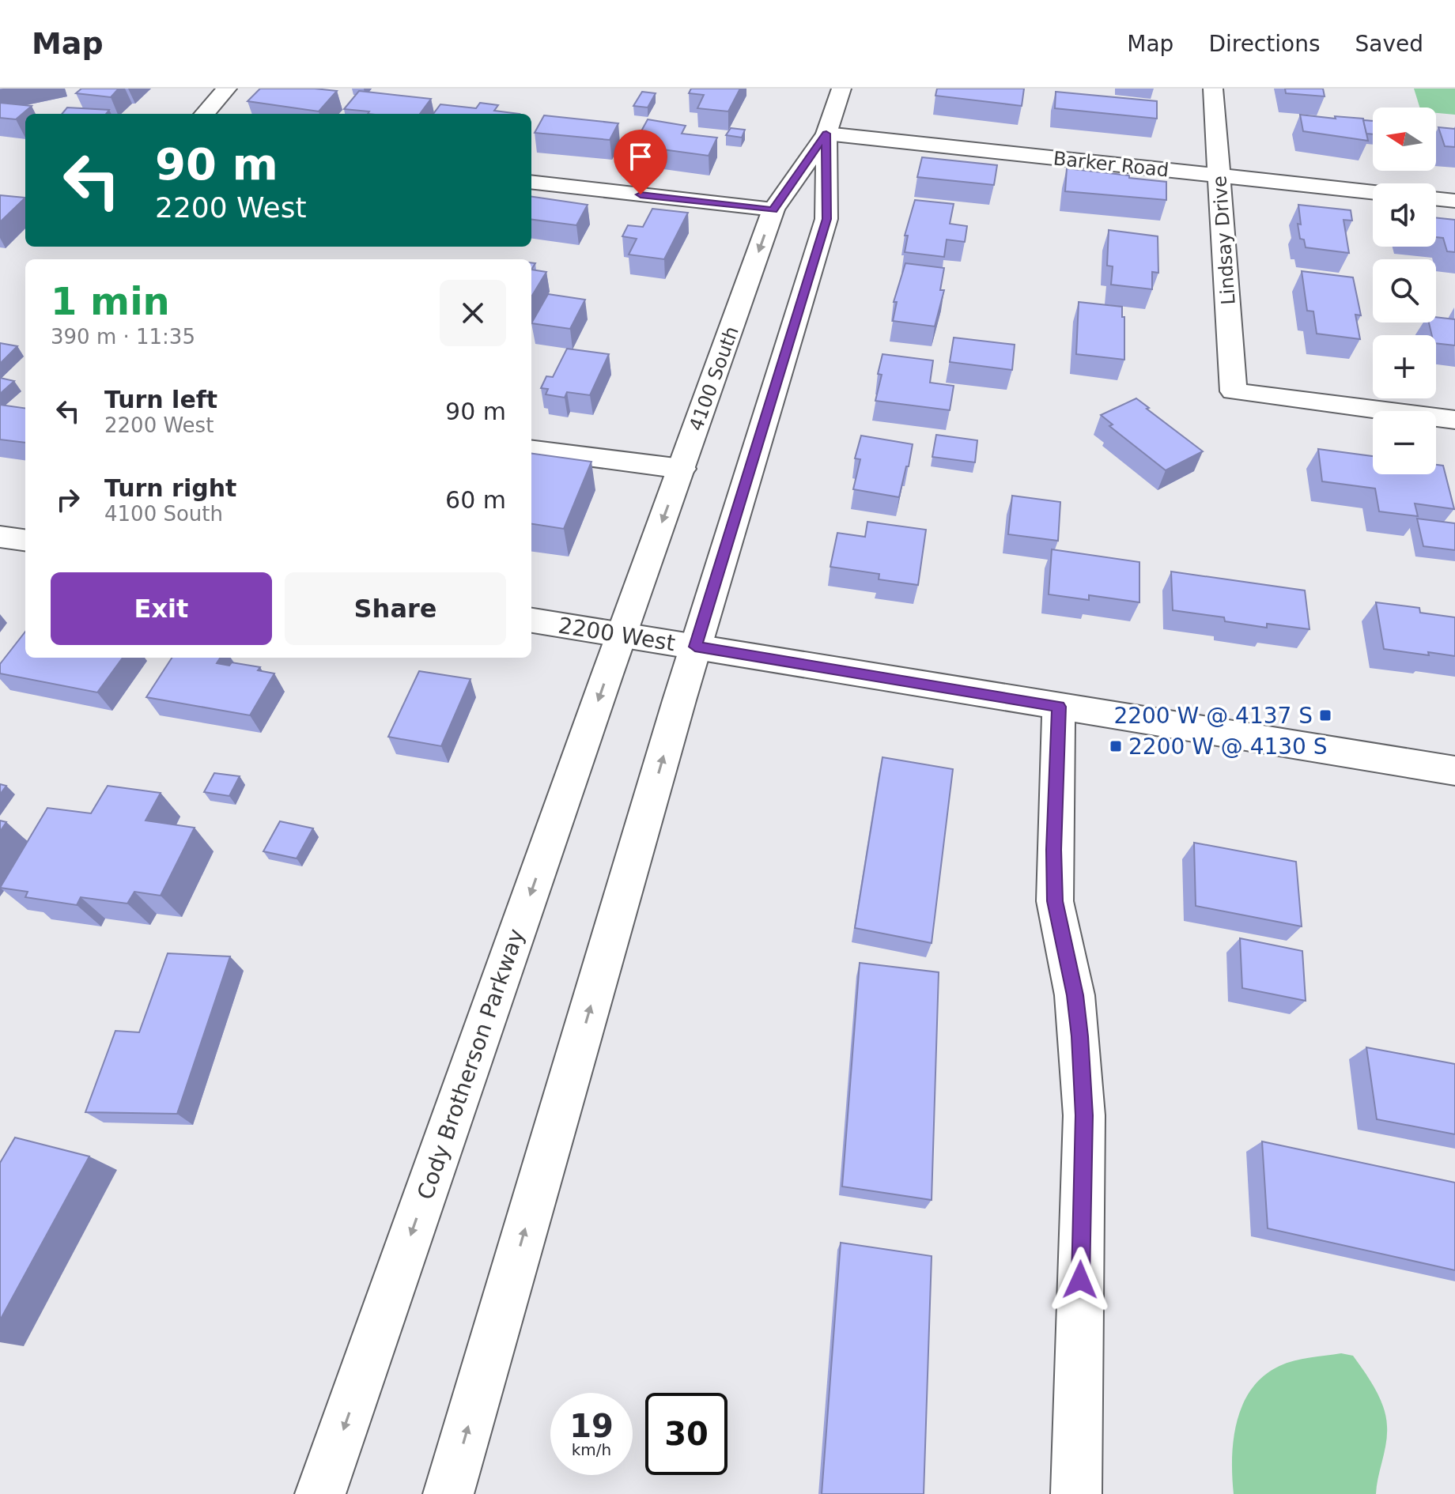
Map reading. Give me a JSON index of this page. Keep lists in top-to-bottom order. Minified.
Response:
{"streets":{"street":["Barker Road","Lindsay Drive","4100 South","2200 West","Cody Brotherson Parkway"]},"crossings":[["Barker Road","Lindsay Drive"],["Barker Road","4100 South"],["4100 South","2200 West"],["4100 South","Cody Brotherson Parkway"],["2200 West","Cody Brotherson Parkway"]],"places":{"transit":["2200 W @ 4137 S","2200 W @ 4130 S"]},"north":"left","page":{"header":"Map","nav":["Map","Directions","Saved"],"map_buttons":["+","−"],"turn":["90 m","2200 West"],"heading":["1 min","390 m · 11:35"],"list":[{"name":"Turn left","note":"2200 West","value":"90 m"},{"name":"Turn right","note":"4100 South","value":"60 m"}],"buttons":["Exit","Share"],"speed":"19 km/h","limit":"30"}}
